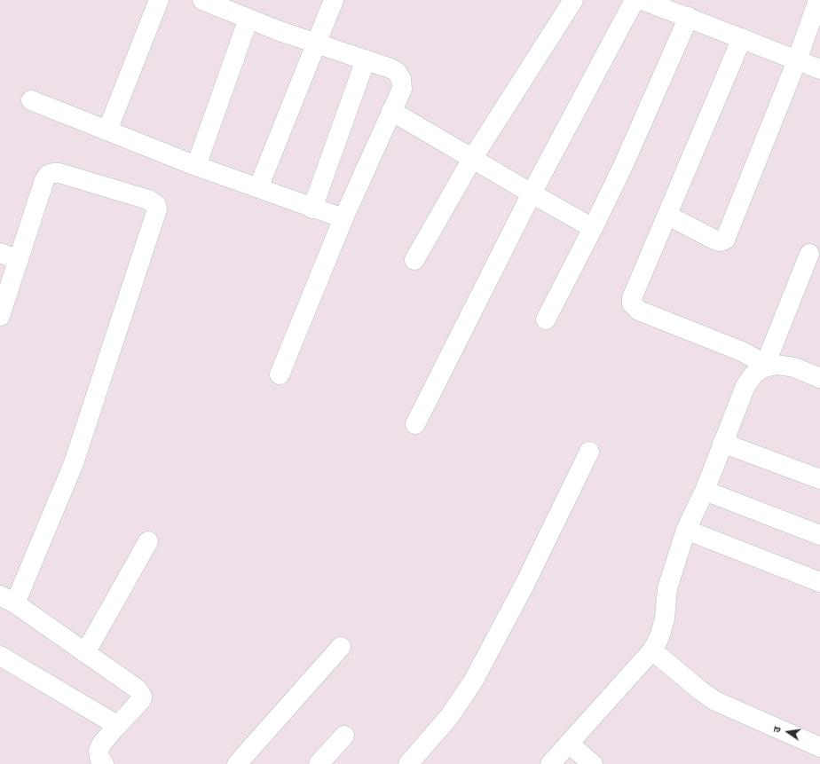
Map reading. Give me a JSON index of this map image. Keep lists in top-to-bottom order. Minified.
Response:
{"north":"left"}
